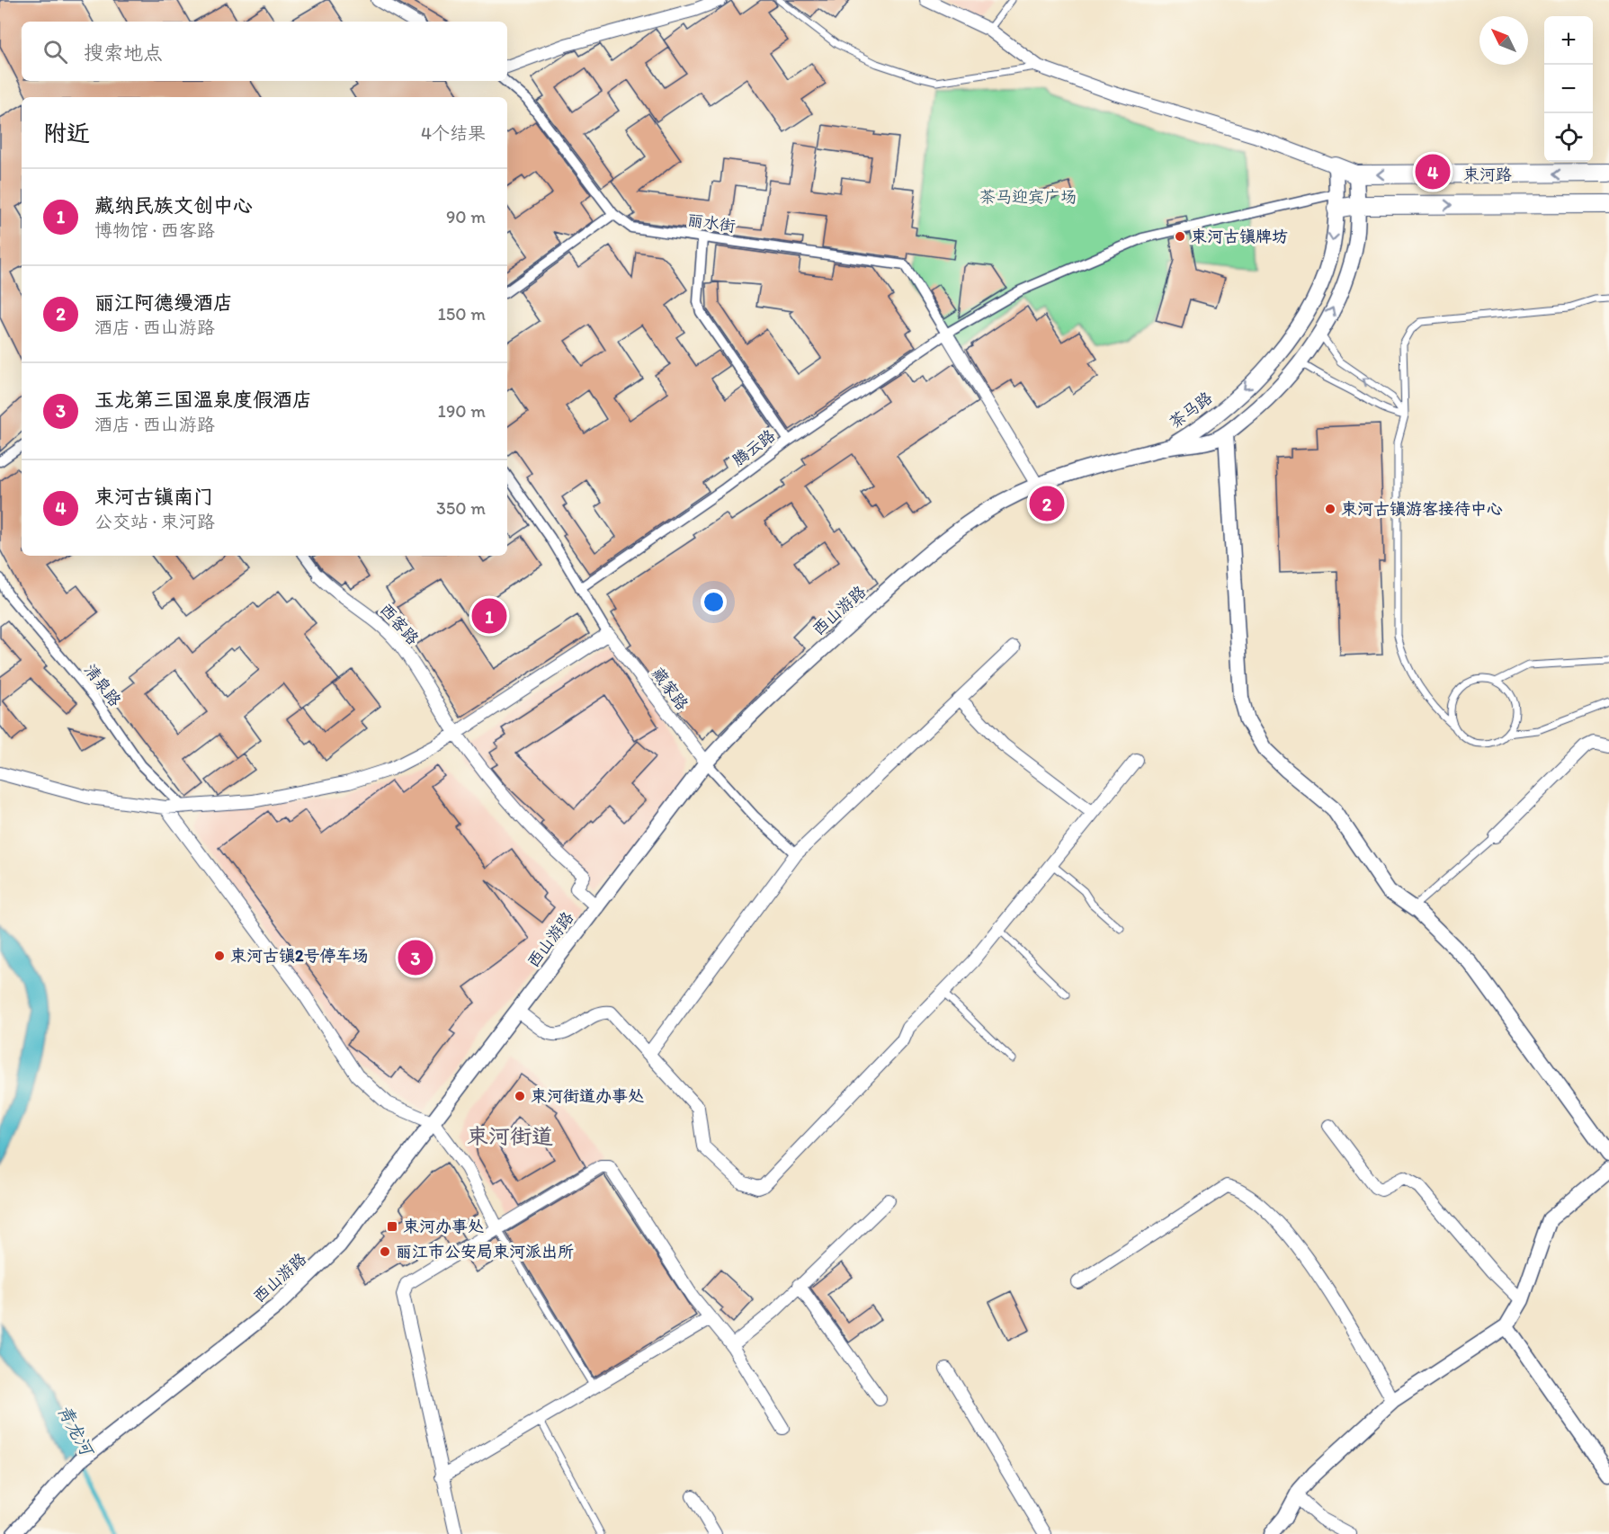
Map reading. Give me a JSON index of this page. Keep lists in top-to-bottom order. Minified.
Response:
{"streets":{"main road":["束河路"],"street":["丽水街","茶马路","腾云路","西山游路","西客路","清泉路","藏家路"]},"crossings":[["束河路","茶马路"],["束河路","腾云路"],["丽水街","腾云路"],["茶马路","腾云路"],["茶马路","西山游路"],["西山游路","西客路"],["西山游路","藏家路"]],"districts":["束河街道"],"water":["青龙河"],"parks":["茶马迎宾广场"],"places":{"other":["束河古镇牌坊","束河古镇游客接待中心","束河古镇2号停车场","束河街道办事处","丽江市公安局束河派出所"],"transit":["束河办事处"]},"north":"top left","page":{"map_buttons":["+","−"],"search":"搜索地点","heading":["附近","4个结果"],"pins":["4","2","1","3"],"list":[{"mark":"1","name":"藏纳民族文创中心","note":"博物馆 · 西客路","value":"90 m"},{"mark":"2","name":"丽江阿德缦酒店","note":"酒店 · 西山游路","value":"150 m"},{"mark":"3","name":"玉龙第三国温泉度假酒店","note":"酒店 · 西山游路","value":"190 m"},{"mark":"4","name":"束河古镇南门","note":"公交站 · 束河路","value":"350 m"}]}}
